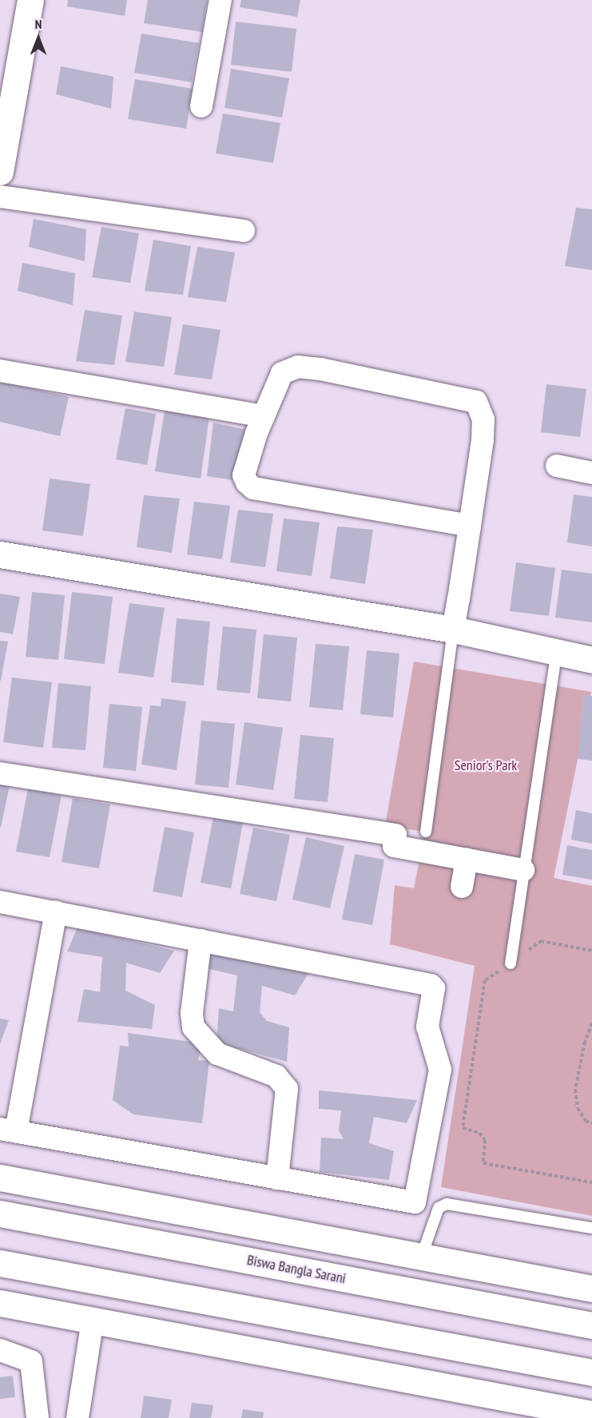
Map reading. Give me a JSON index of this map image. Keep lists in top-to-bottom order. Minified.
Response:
{"streets":{"street":["Biswa Bangla Sarani"]},"parks":["Senior's Park"],"north":"top"}
